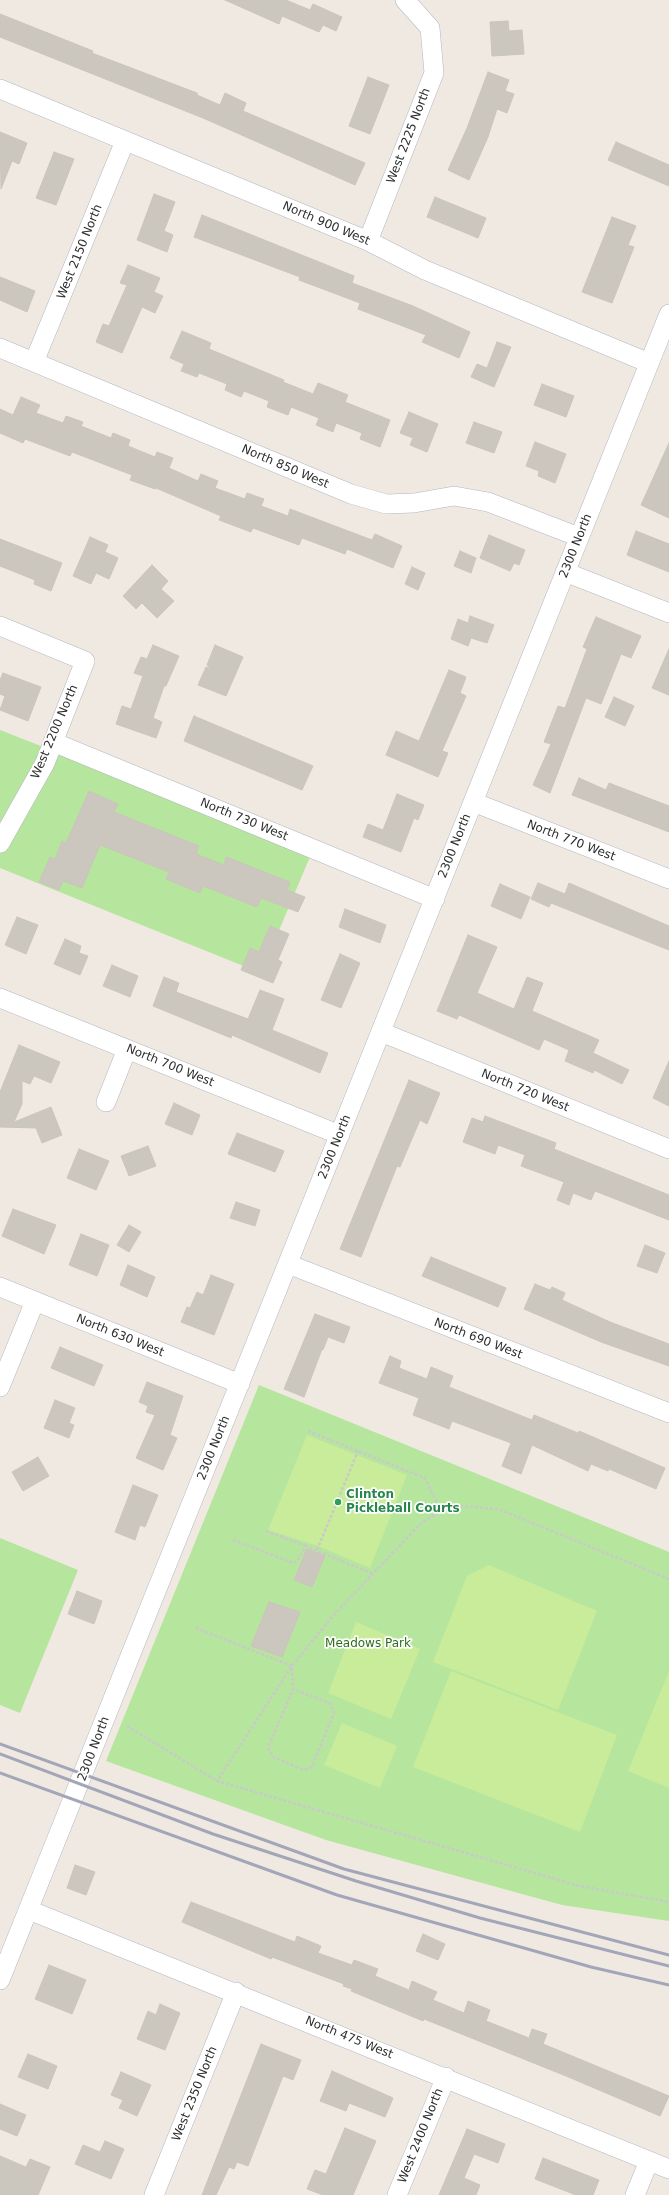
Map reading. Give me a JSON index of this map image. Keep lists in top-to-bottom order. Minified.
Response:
{"streets":{"street":["West 2225 North","North 900 West","West 2150 North","North 850 West","2300 North","West 2200 North","North 730 West","North 770 West","North 700 West","North 720 West","North 630 West","North 690 West","North 475 West","West 2350 North","West 2400 North"]},"crossings":[["West 2225 North","North 900 West"],["North 900 West","West 2150 North"],["North 900 West","2300 North"],["West 2150 North","North 850 West"],["North 850 West","2300 North"],["2300 North","North 730 West"],["2300 North","North 770 West"],["2300 North","North 700 West"],["2300 North","North 720 West"],["2300 North","North 630 West"],["2300 North","North 690 West"],["2300 North","North 475 West"],["West 2200 North","North 730 West"],["North 475 West","West 2350 North"],["North 475 West","West 2400 North"]],"parks":["Meadows Park"],"places":["Clinton Pickleball Courts"]}
